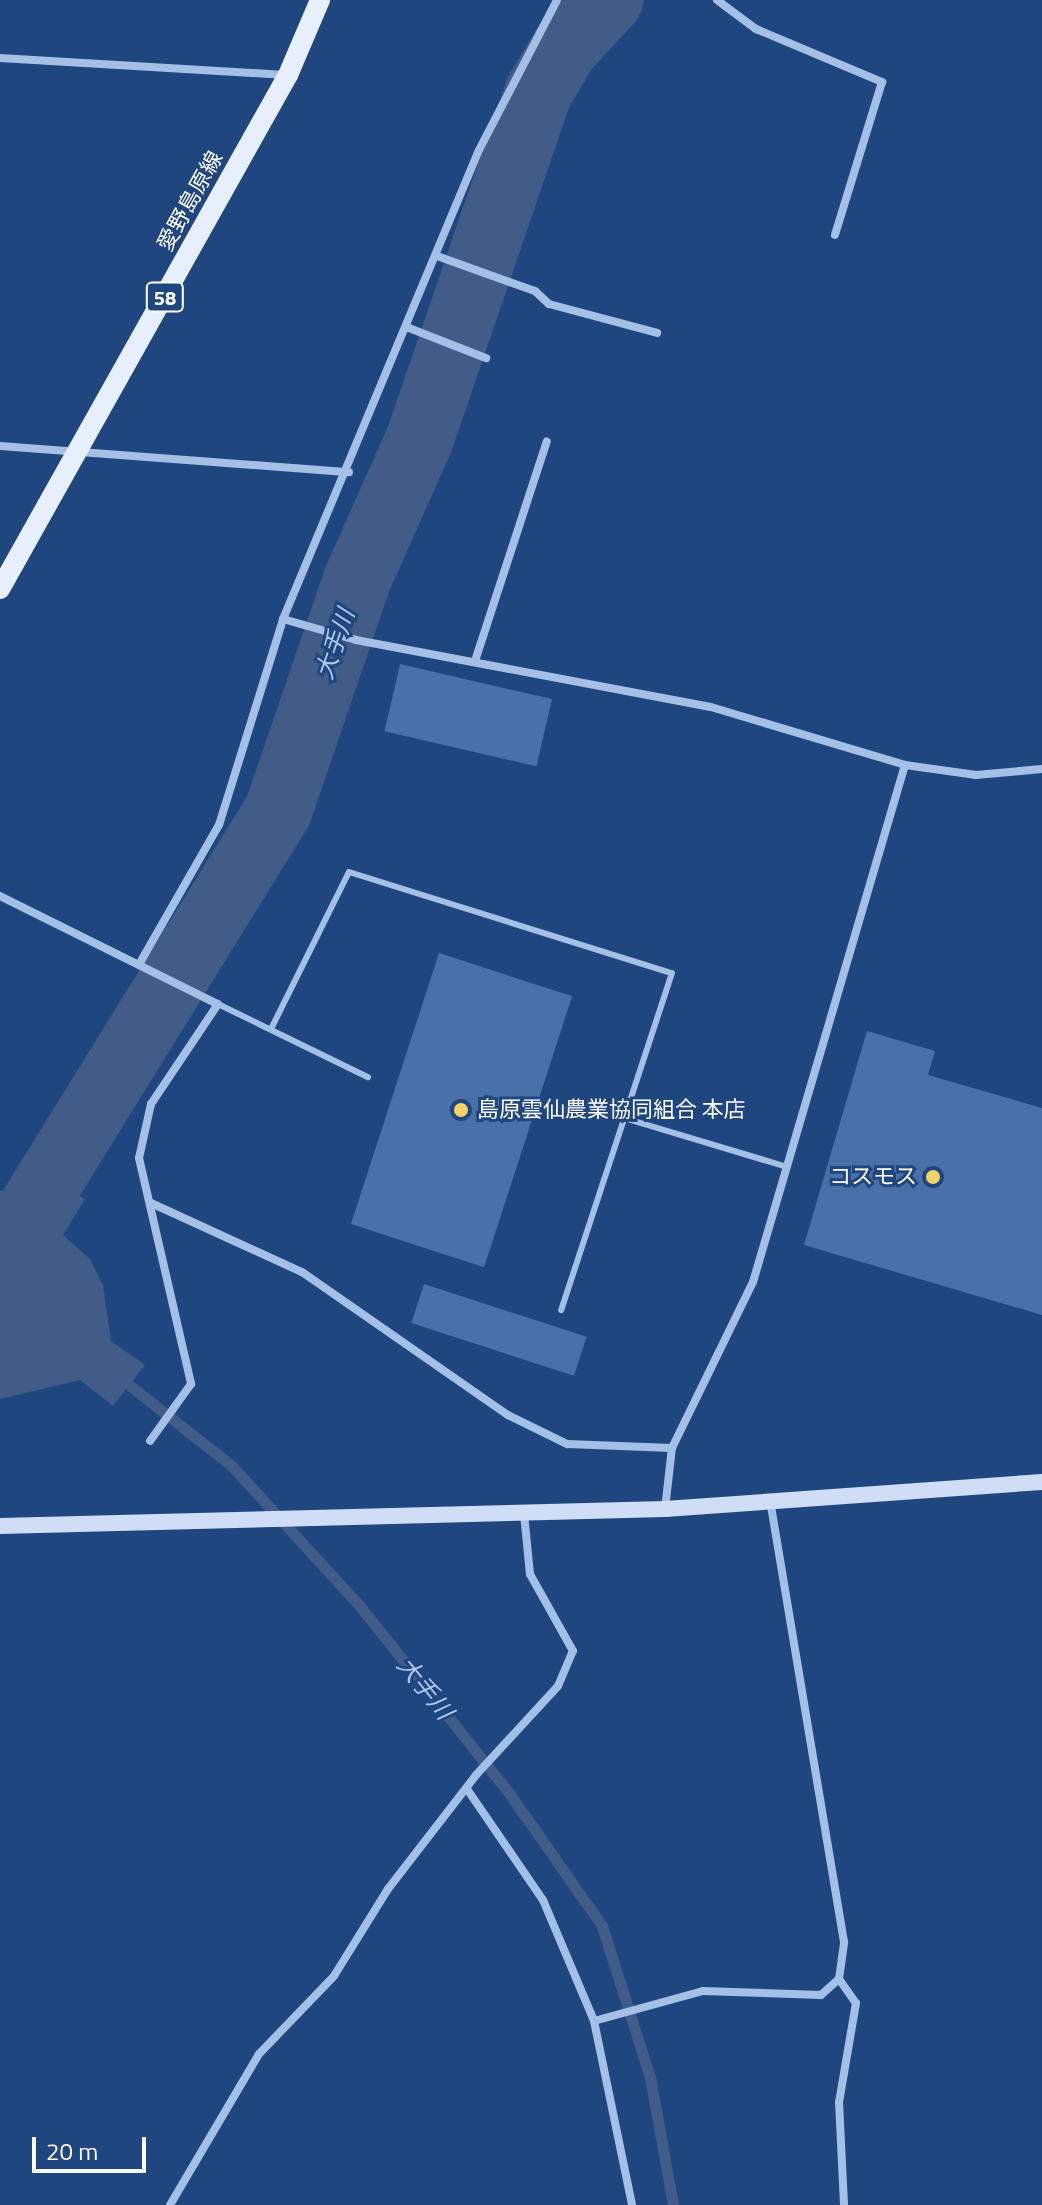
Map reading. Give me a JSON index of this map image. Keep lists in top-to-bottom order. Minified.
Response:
{"streets":{"main road":["愛野島原線","58"]},"water":["大手川"],"places":["島原雲仙農業協同組合 本店","コスモス"],"scale_bar":"20 m"}
